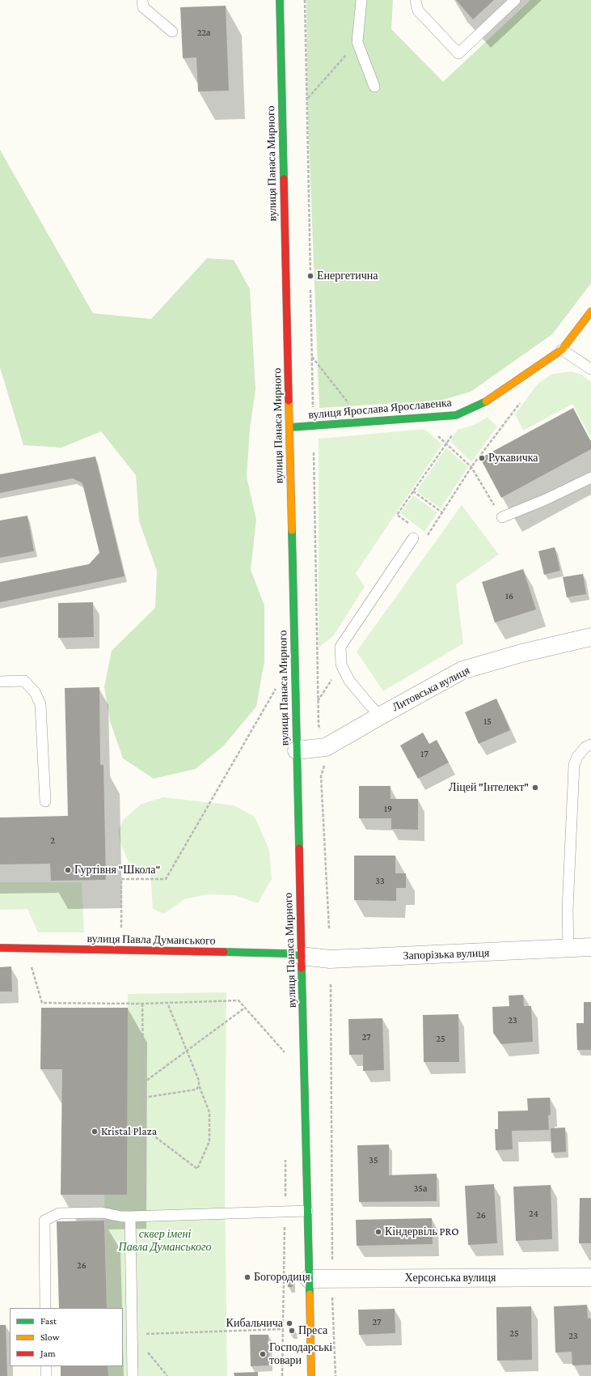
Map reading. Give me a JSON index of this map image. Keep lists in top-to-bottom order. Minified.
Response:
{"streets":{"street":["вулиця Панаса Мирного","вулиця Ярослава Ярославенка","Литовська вулиця","вулиця Павла Думанського","Запорізька вулиця","Херсонська вулиця"]},"crossings":[["вулиця Панаса Мирного","вулиця Ярослава Ярославенка"],["вулиця Панаса Мирного","Литовська вулиця"],["вулиця Панаса Мирного","вулиця Павла Думанського"],["вулиця Панаса Мирного","Запорізька вулиця"],["вулиця Панаса Мирного","Херсонська вулиця"],["вулиця Павла Думанського","Запорізька вулиця"]],"parks":["сквер імені Павла Думанського"],"places":["Енергетична","Рукавичка","Ліцей \"Інтелект\"","Гуртівня \"Школа\"","Kristal Plaza","Кіндервіль PRO","Богородиця","Кибальчича","Преса","Господарські товари"],"house_numbers":["22а","16","15","17","19","2","33","23","27","25","35","35а","24","26","26","27","25","23"],"legend":["Fast","Slow","Jam"]}
